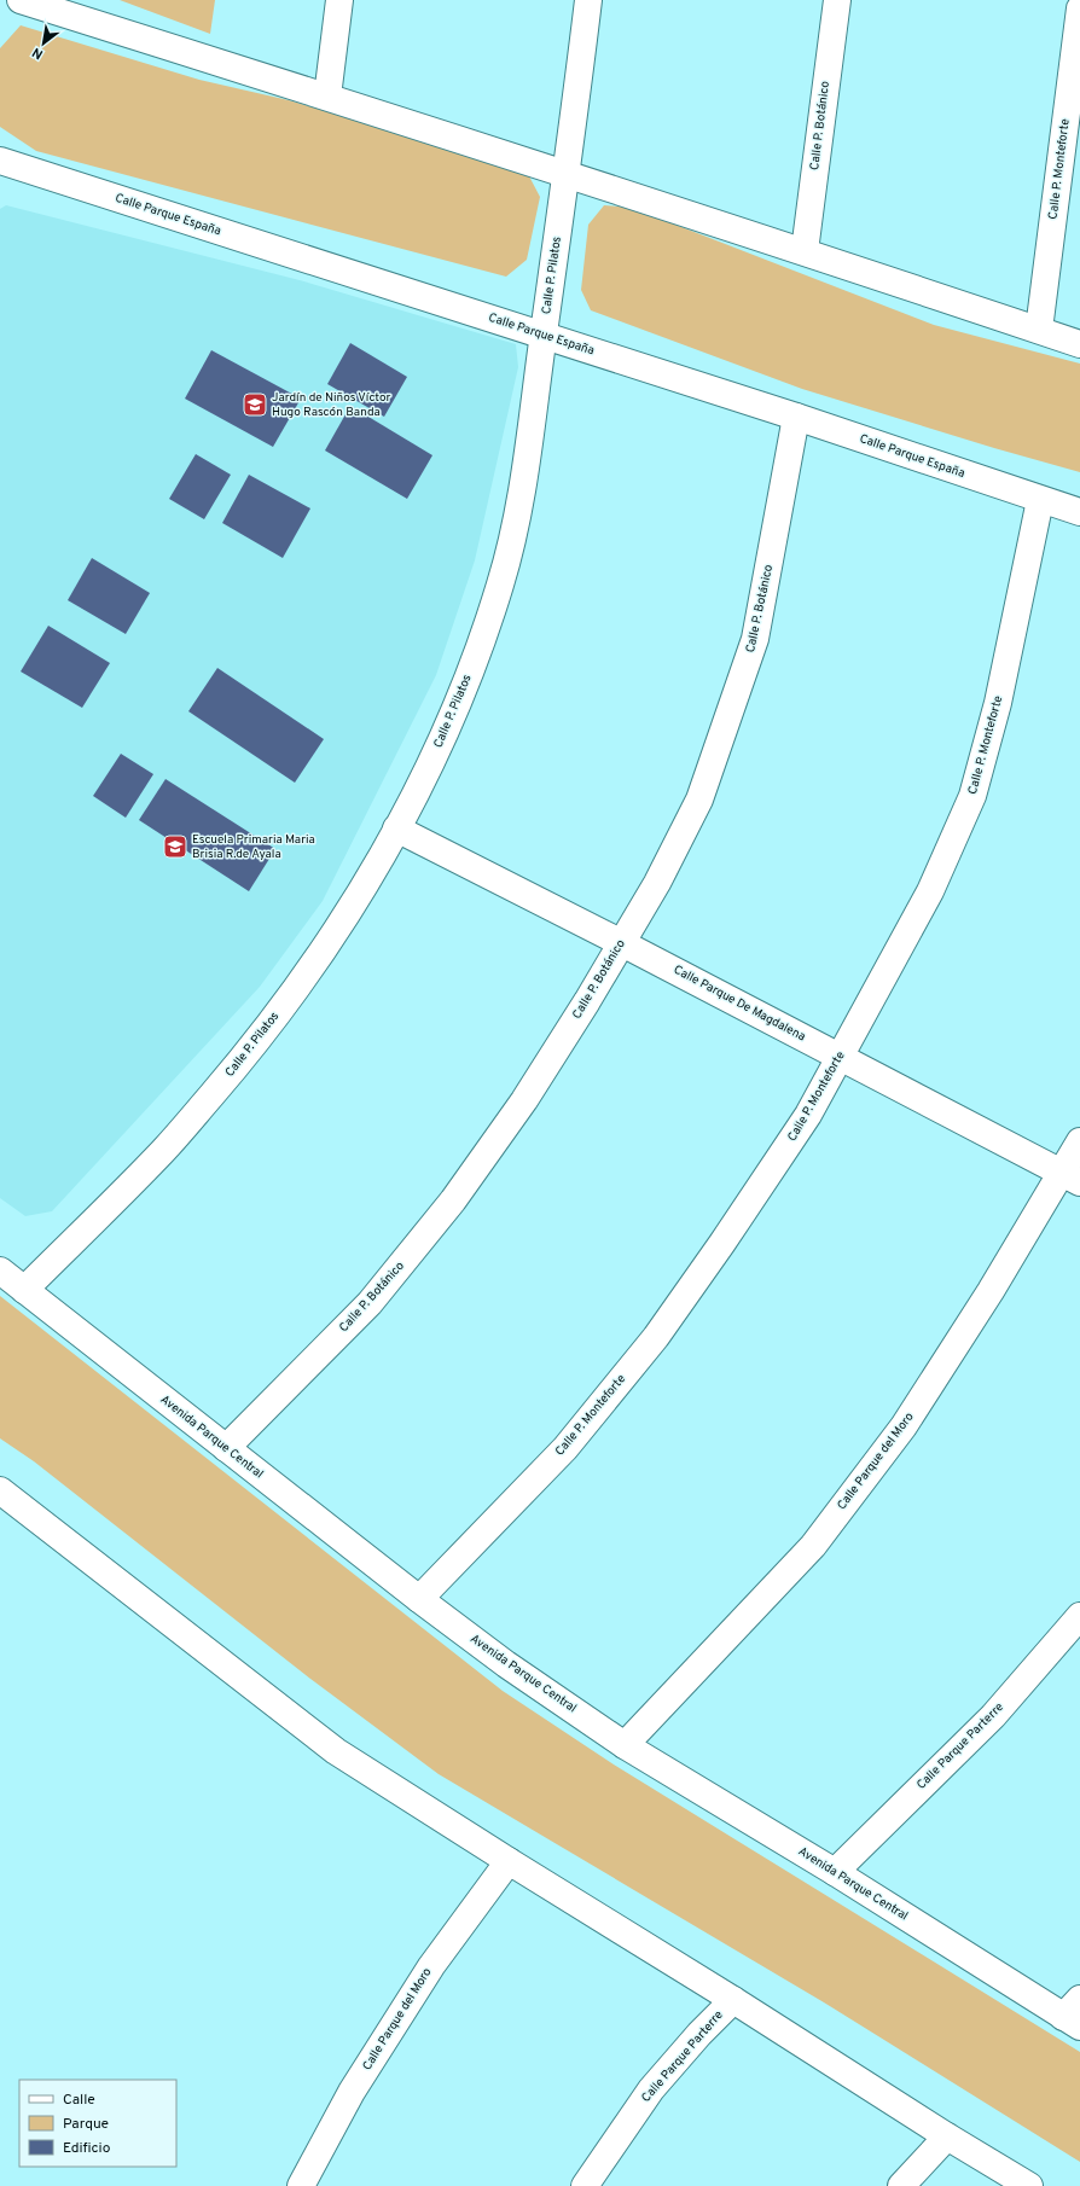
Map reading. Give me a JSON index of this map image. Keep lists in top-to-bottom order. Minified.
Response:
{"streets":{"street":["Calle P. Botánico","Calle P. Monteforte","Calle Parque España","Calle P. Pilatos","Calle Parque De Magdalena","Avenida Parque Central","Calle Parque del Moro","Calle Parque Parterre"]},"crossings":[["Calle P. Botánico","Calle Parque España"],["Calle P. Botánico","Calle Parque De Magdalena"],["Calle P. Botánico","Avenida Parque Central"],["Calle P. Monteforte","Calle Parque España"],["Calle P. Monteforte","Calle Parque De Magdalena"],["Calle P. Monteforte","Avenida Parque Central"],["Calle Parque España","Calle P. Pilatos"],["Calle P. Pilatos","Calle Parque De Magdalena"],["Calle P. Pilatos","Avenida Parque Central"],["Calle Parque De Magdalena","Calle Parque del Moro"],["Avenida Parque Central","Calle Parque del Moro"],["Avenida Parque Central","Calle Parque Parterre"]],"places":{"school or university":["Jardín de Niños Víctor Hugo Rascón Banda","Escuela Primaria Maria Brisia R.de Ayala"]},"legend":["Calle","Parque","Edificio"],"north":"bottom left"}
